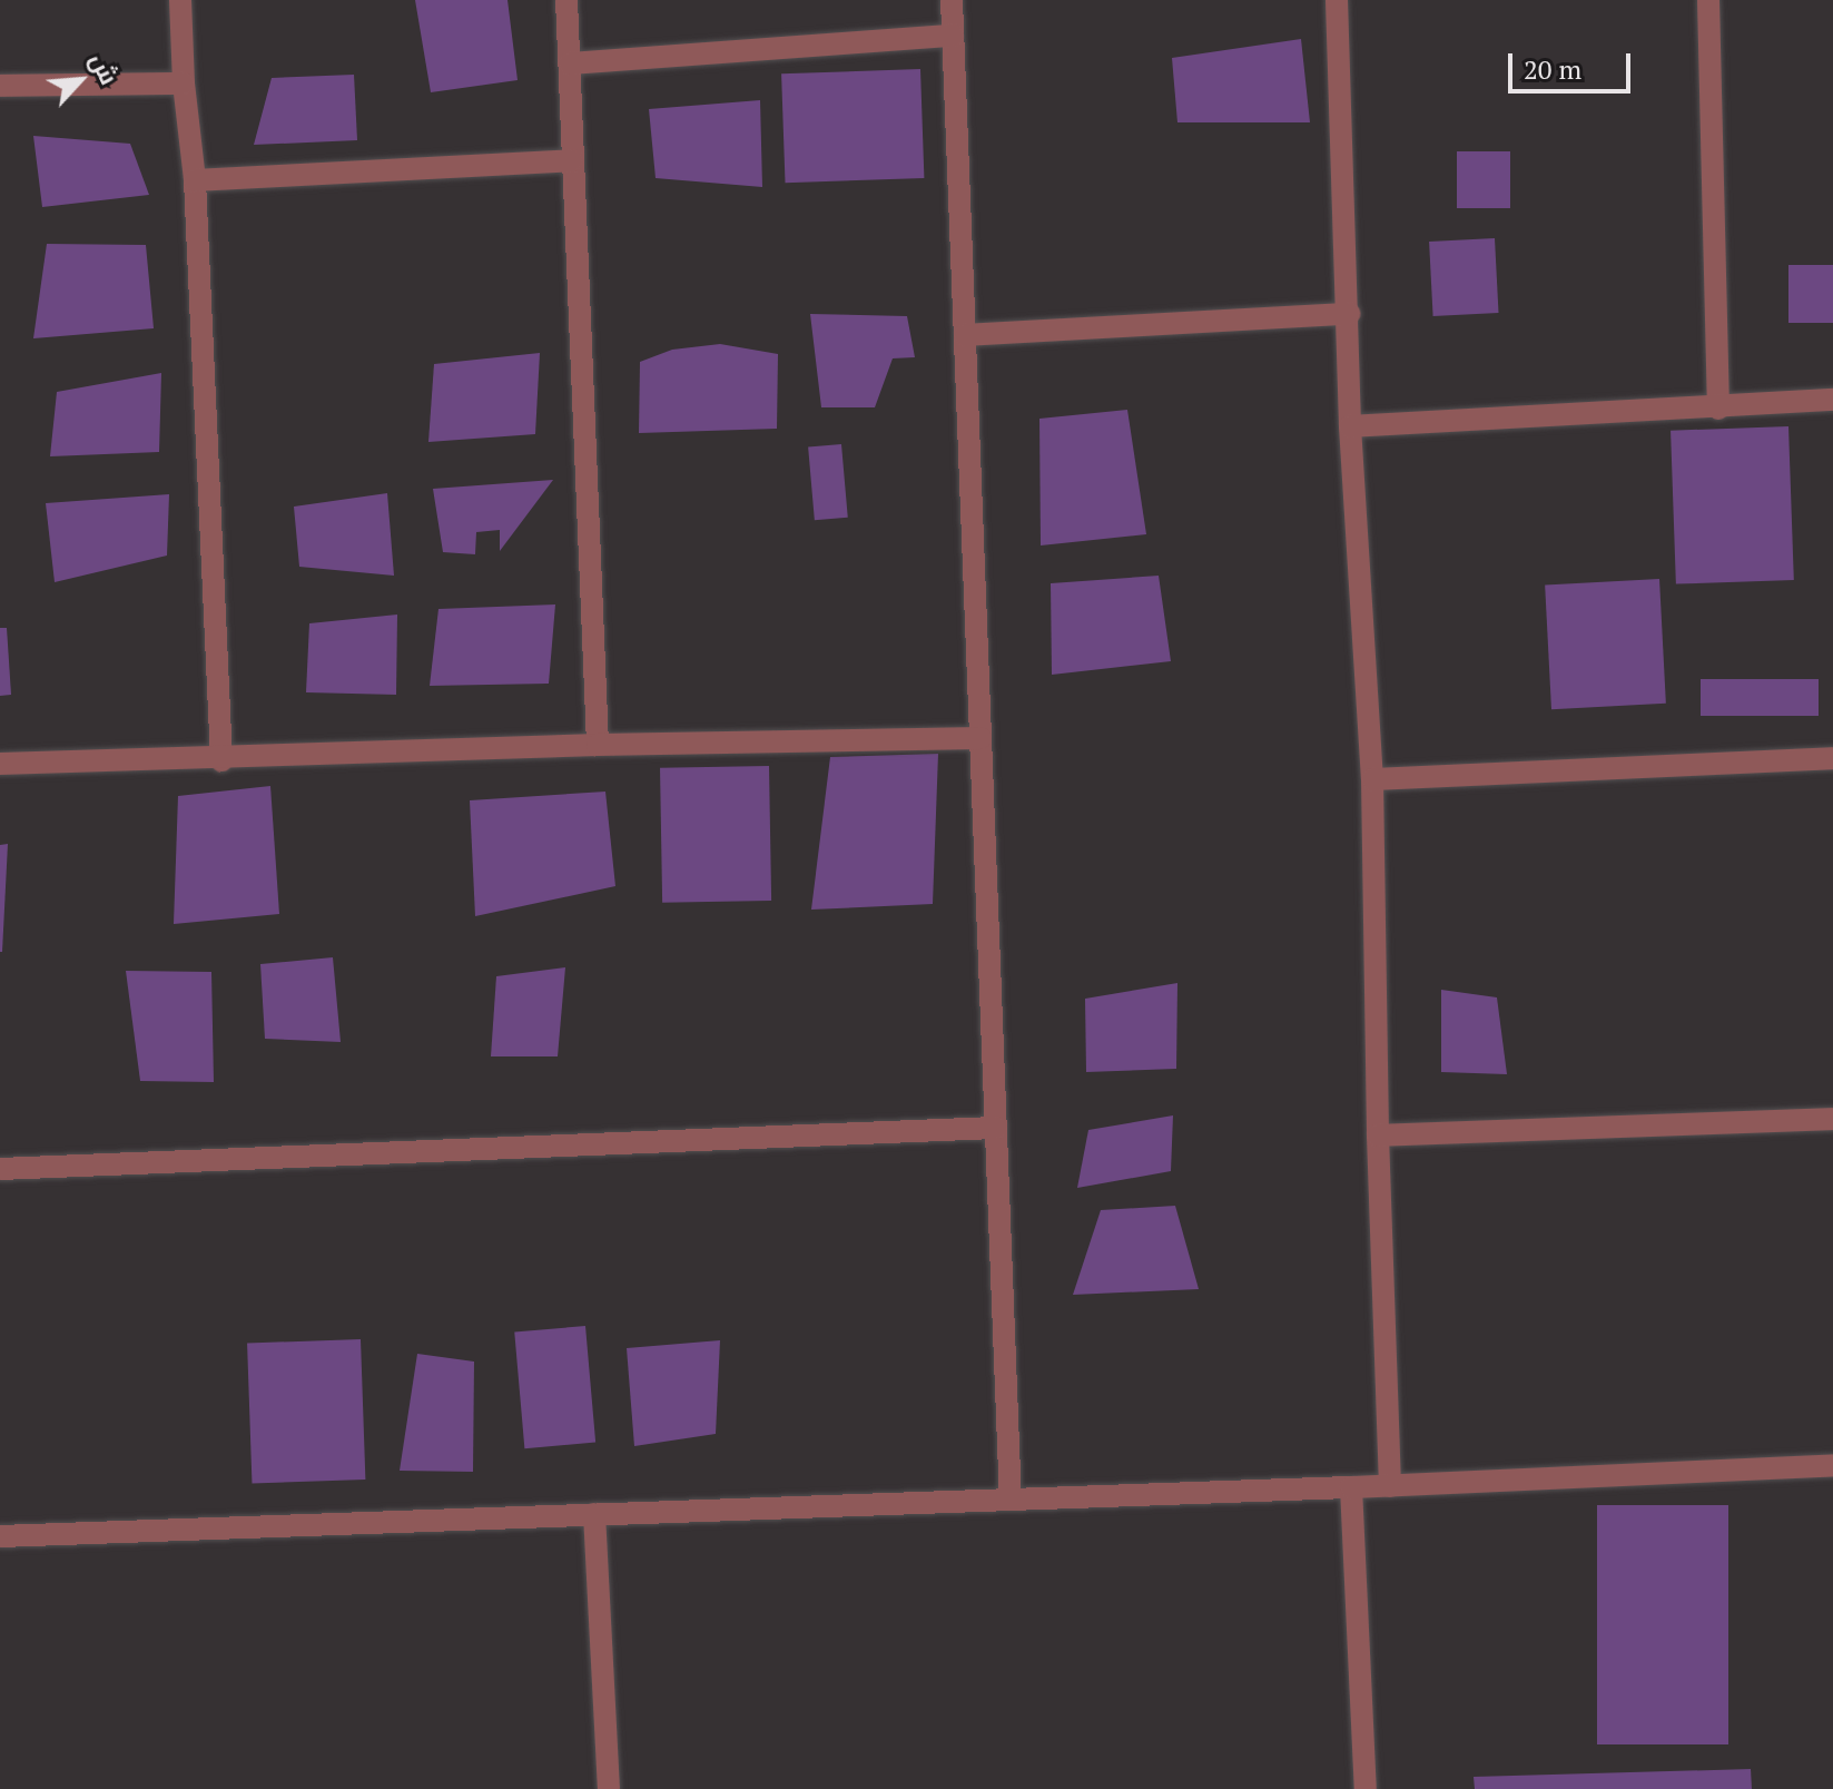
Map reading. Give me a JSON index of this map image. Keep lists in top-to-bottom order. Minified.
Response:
{"scale_bar":"20 m","north":"top right"}
